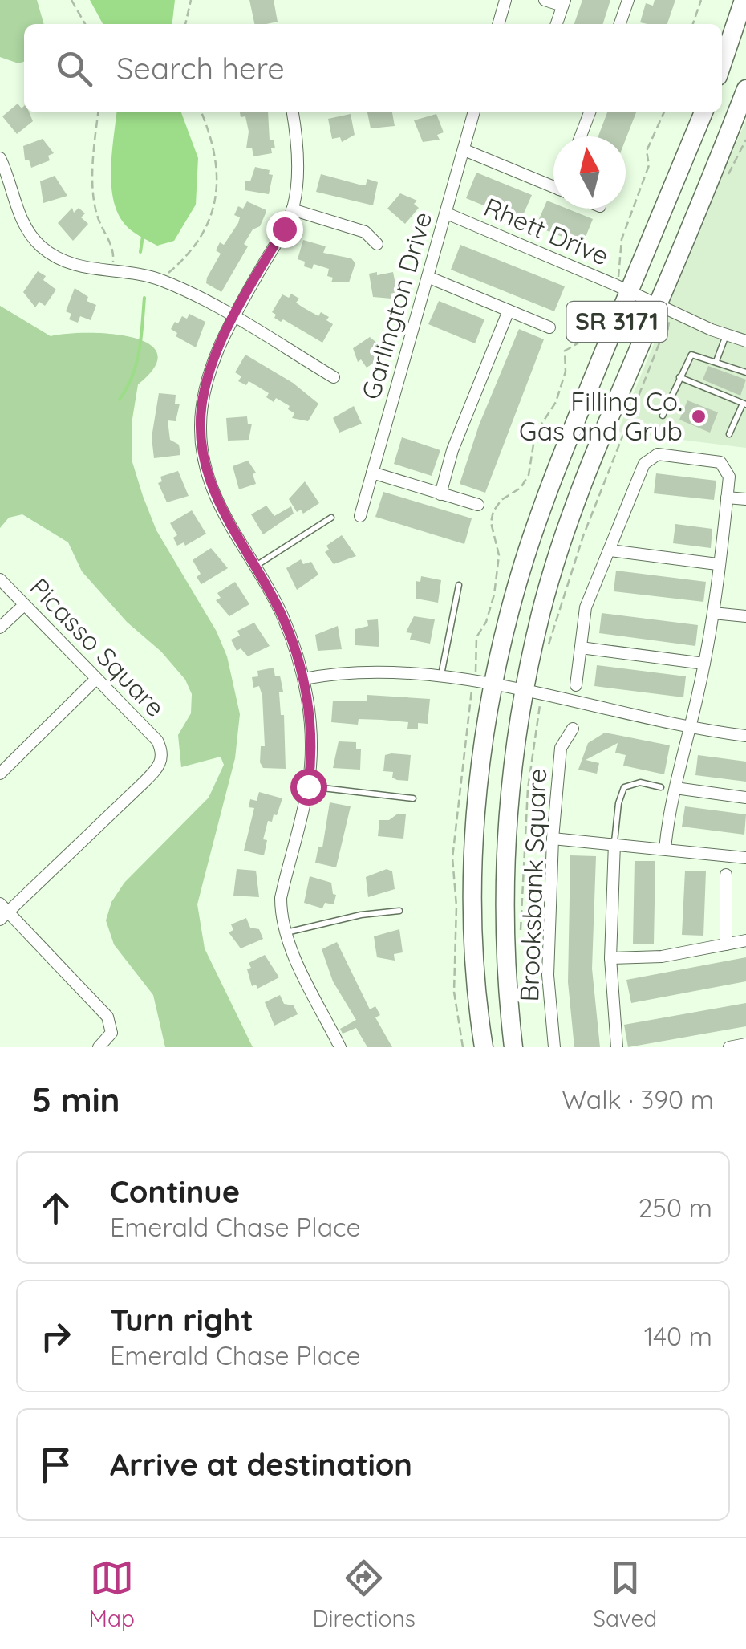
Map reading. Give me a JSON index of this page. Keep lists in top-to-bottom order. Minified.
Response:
{"streets":{"main road":["SR 3171"],"street":["Rhett Drive","Garlington Drive","Picasso Square","Brooksbank Square"]},"crossings":[["Rhett Drive","Garlington Drive"],["Rhett Drive","SR 3171"]],"places":["Filling Co. Gas and Grub"],"north":"top","page":{"search":"Search here","heading":["5 min","Walk · 390 m"],"list":[["Continue","Emerald Chase Place","250 m"],["Turn right","Emerald Chase Place","140 m"],"Arrive at destination"],"nav":["Map","Directions","Saved"]}}
